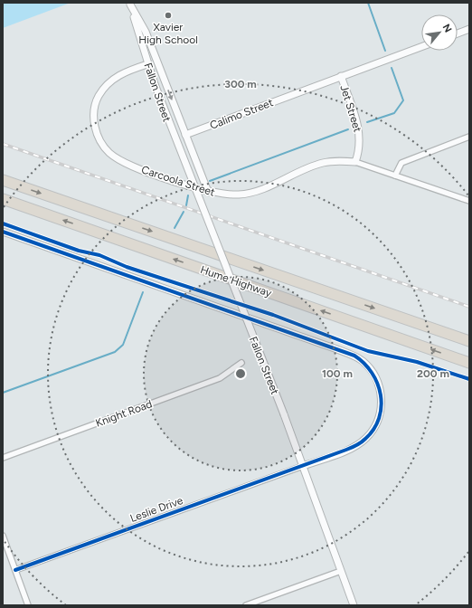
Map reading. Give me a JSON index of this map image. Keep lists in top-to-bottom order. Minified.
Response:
{"streets":{"highway":["Hume Highway"],"street":["Fallon Street","Jet Street","Calimo Street","Carcoola Street","Knight Road","Leslie Drive"]},"crossings":[["Fallon Street","Carcoola Street"],["Fallon Street","Leslie Drive"],["Jet Street","Calimo Street"],["Jet Street","Carcoola Street"]],"places":["Xavier High School"],"north":"top right","rings":["300 m","100 m","200 m"]}
